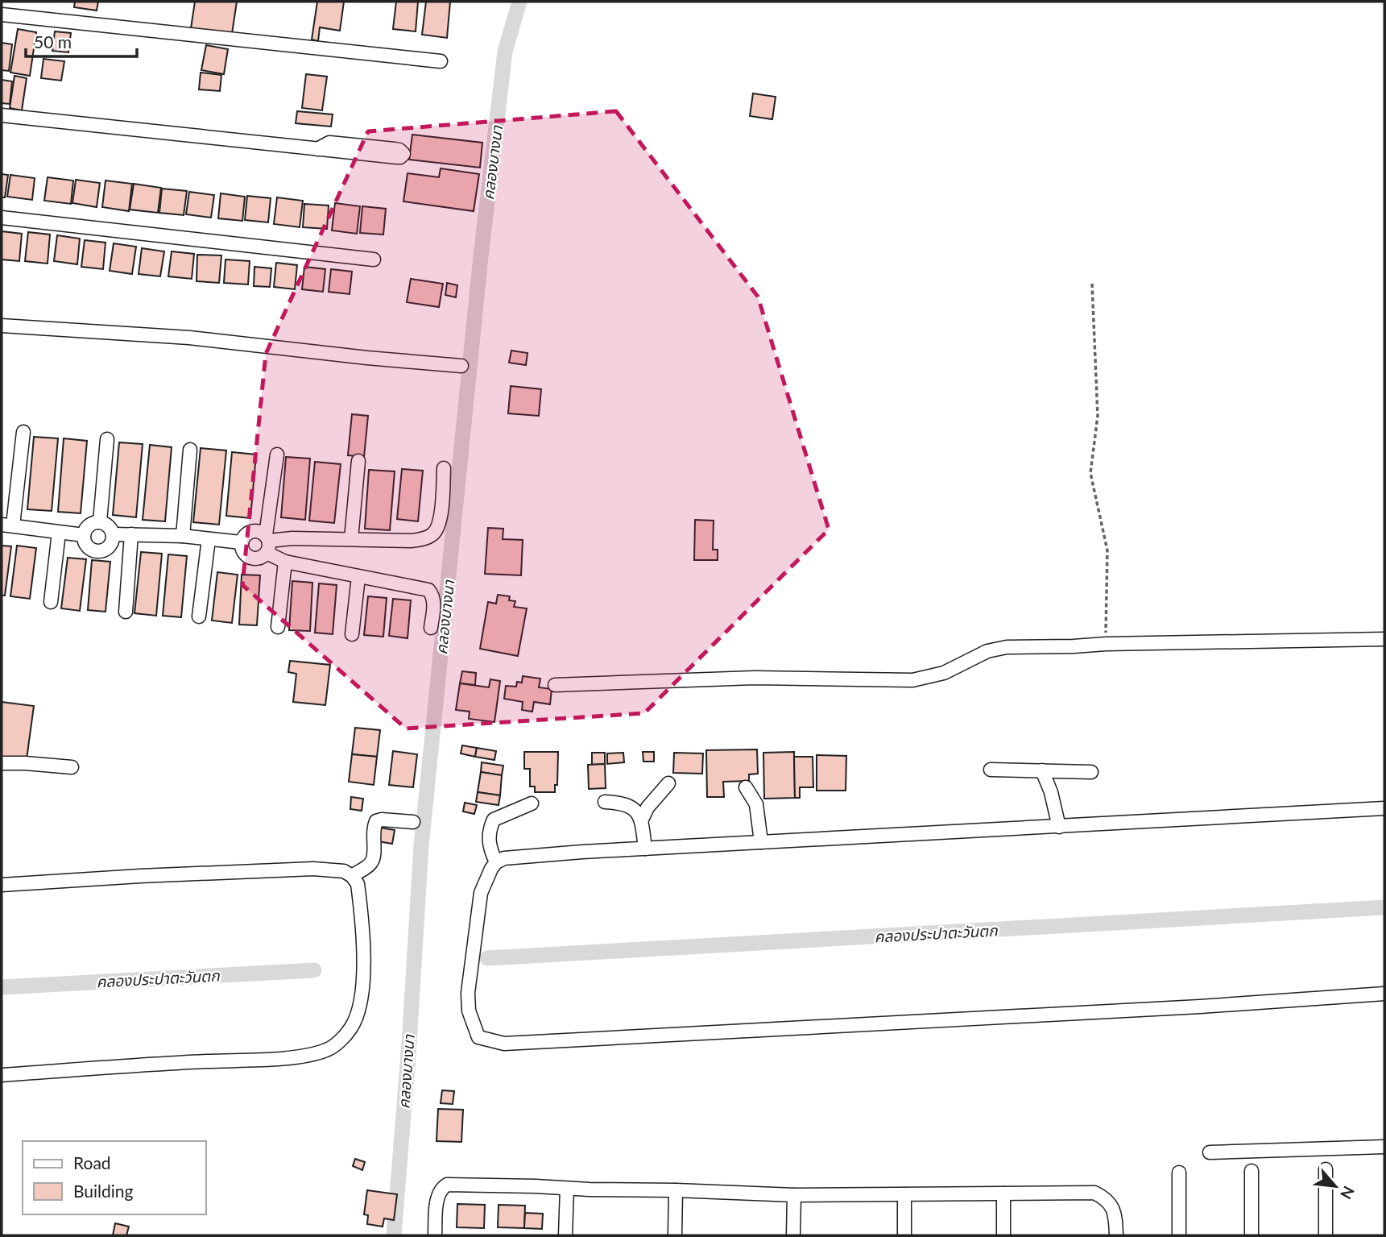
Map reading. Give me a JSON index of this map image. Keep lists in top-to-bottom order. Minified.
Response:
{"water":["คลองบางนา","คลองประปาตะวันตก"],"legend":["Road","Building"],"scale_bar":"50 m","north":"bottom right"}
